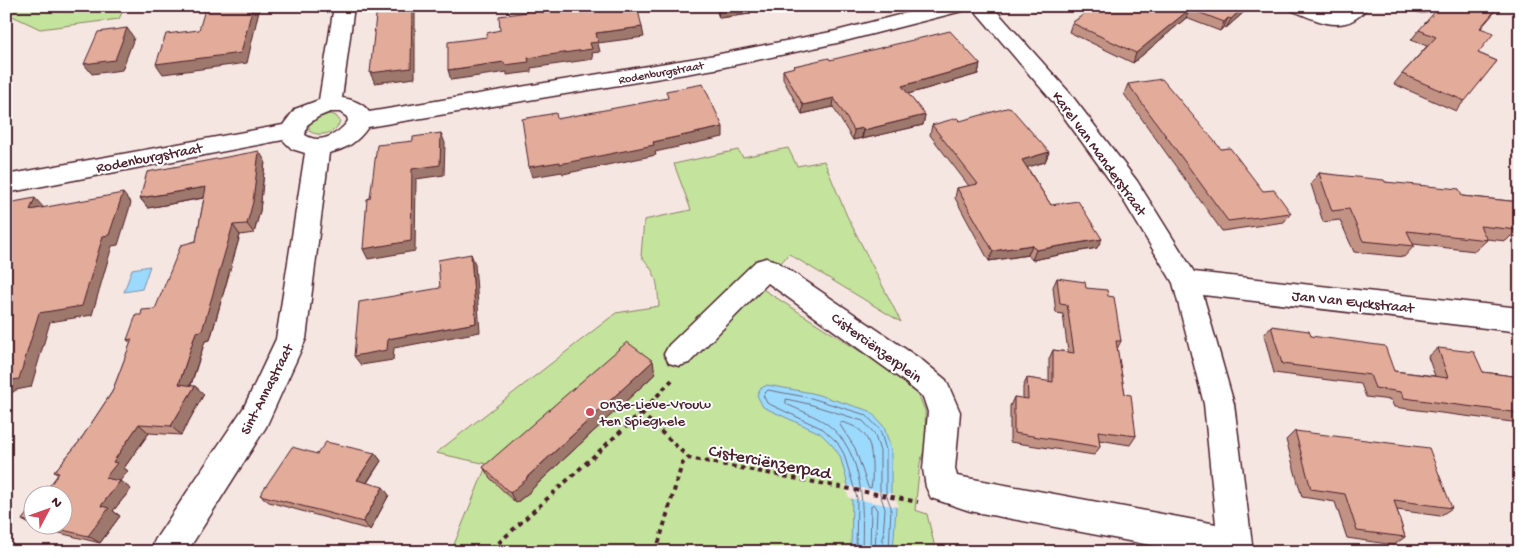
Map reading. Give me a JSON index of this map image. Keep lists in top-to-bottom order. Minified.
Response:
{"streets":{"street":["Rodenburgstraat","Karel van Manderstraat","Jan Van Eyckstraat","Cisterciënzerplein","Sint-Annastraat"],"path":["Cisterciënzerpad"]},"crossings":[["Rodenburgstraat","Sint-Annastraat"],["Karel van Manderstraat","Jan Van Eyckstraat"],["Karel van Manderstraat","Cisterciënzerplein"]],"places":["Onze-Lieve-Vrouw ten Spieghele"],"north":"top right"}
